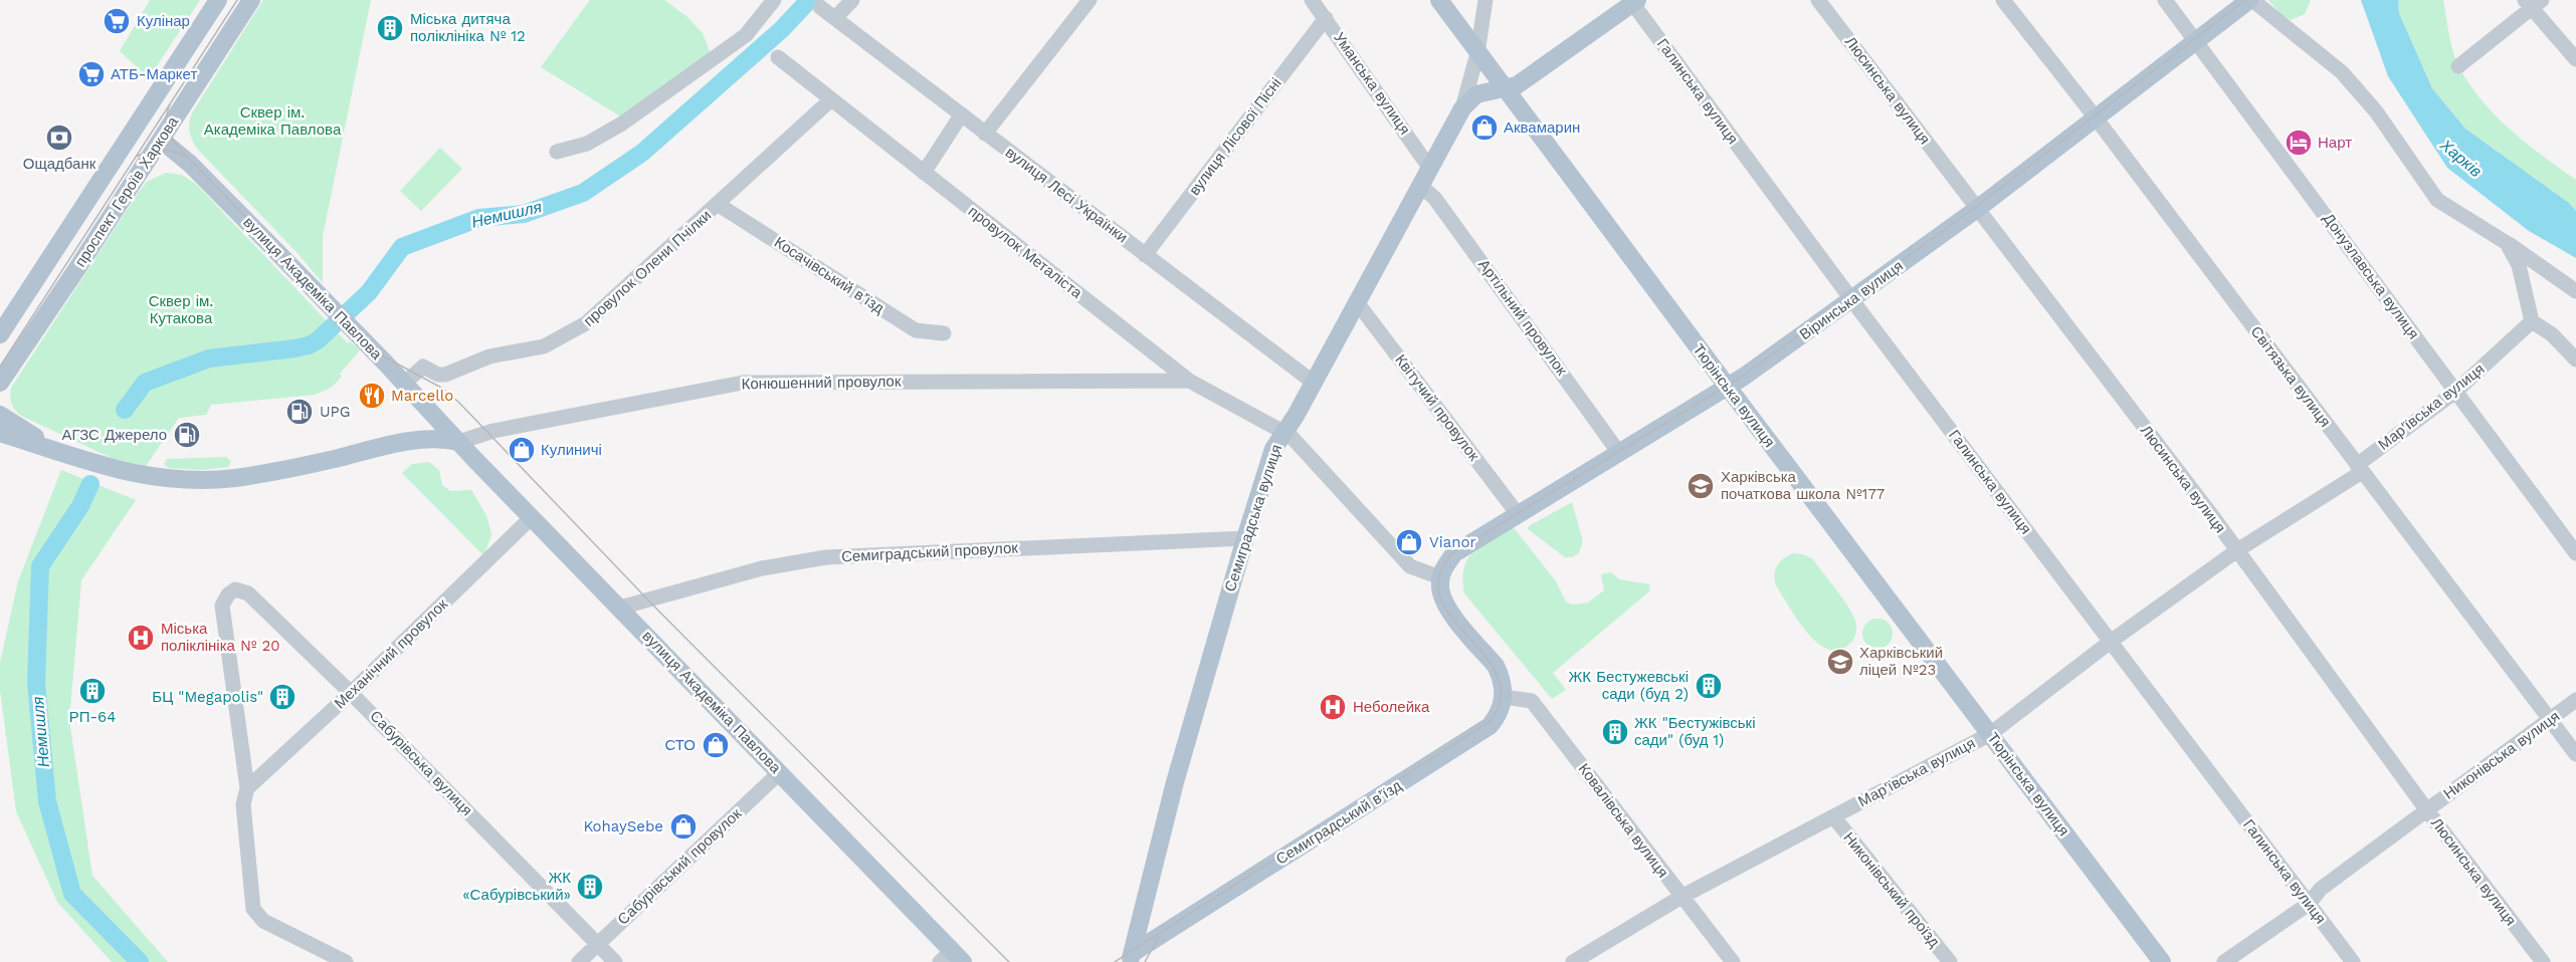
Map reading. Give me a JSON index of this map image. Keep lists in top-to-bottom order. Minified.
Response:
{"streets":{"main road":["проспект Героїв Харкова","вулиця Академіка Павлова","Віринська вулиця","Тюрінська вулиця","Семиградська вулиця","Семиградський в’їзд"],"street":["Уманська вулиця","Люсинська вулиця","Галинська вулиця","вулиця Лісової Пісні","вулиця Лесі Українки","провулок Металіста","провулок Олени Пчілки","Косачівський в’їзд","Донузлавська вулиця","Артільний провулок","Світязька вулиця","Конюшенний провулок","Мар'ївська вулиця","Квітучий провулок","Семиградський провулок","Механічний провулок","Никонівська вулиця","Сабурівська вулиця","Ковалівська вулиця","Сабурівський провулок","Никонівський проїзд"]},"crossings":[["Уманська вулиця","вулиця Лісової Пісні"],["Уманська вулиця","Семиградська вулиця"],["Люсинська вулиця","Віринська вулиця"],["Люсинська вулиця","Мар'ївська вулиця"],["Люсинська вулиця","Никонівська вулиця"],["Галинська вулиця","Віринська вулиця"],["Галинська вулиця","Мар'ївська вулиця"],["Галинська вулиця","Семиградська вулиця"],["Галинська вулиця","Никонівська вулиця"],["вулиця Лісової Пісні","вулиця Лесі Українки"],["проспект Героїв Харкова","вулиця Академіка Павлова"],["вулиця Лесі Українки","Семиградська вулиця"],["провулок Металіста","провулок Олени Пчілки"],["провулок Металіста","Конюшенний провулок"],["провулок Металіста","Семиградська вулиця"],["провулок Олени Пчілки","Косачівський в’їзд"],["провулок Олени Пчілки","вулиця Академіка Павлова"],["Донузлавська вулиця","Віринська вулиця"],["Донузлавська вулиця","Мар'ївська вулиця"],["вулиця Академіка Павлова","Конюшенний провулок"],["вулиця Академіка Павлова","Семиградський провулок"],["вулиця Академіка Павлова","Механічний провулок"],["вулиця Академіка Павлова","Сабурівський провулок"],["Віринська вулиця","Артільний провулок"],["Віринська вулиця","Світязька вулиця"],["Віринська вулиця","Тюрінська вулиця"],["Віринська вулиця","Квітучий провулок"],["Артільний провулок","Семиградська вулиця"],["Світязька вулиця","Мар'ївська вулиця"],["Світязька вулиця","Никонівська вулиця"],["Тюрінська вулиця","Мар'ївська вулиця"],["Тюрінська вулиця","Семиградська вулиця"],["Мар'ївська вулиця","Ковалівська вулиця"],["Мар'ївська вулиця","Никонівський проїзд"],["Квітучий провулок","Семиградська вулиця"],["Семиградська вулиця","Семиградський провулок"],["Семиградська вулиця","Семиградський в’їзд"],["Механічний провулок","Сабурівська вулиця"],["Сабурівська вулиця","Сабурівський провулок"],["Ковалівська вулиця","Семиградський в’їзд"]],"water":["Харків","Немишля"],"parks":["Сквер ім. Академіка Павлова","Сквер ім. Кутакова"],"places":{"supermarket":["Кулінар","АТБ-Маркет"],"building":["Міська дитяча поліклініка № 12","ЖК Бестужевські сади (буд 2)","РП-64","БЦ \"Megapolis\"","ЖК \"Бестужівські сади\" (буд 1)","ЖК «Сабурівський»"],"shop":["Аквамарин","Кулиничі","Vianor","СТО","KohaySebe"],"bank":["Ощадбанк"],"hotel":["Нарт"],"restaurant":["Marcello"],"fuel station":["UPG","АГЗС Джерело"],"school or university":["Харківська початкова школа №177","Харківський ліцей №23"],"hospital":["Міська поліклініка № 20","Неболейка"]}}
